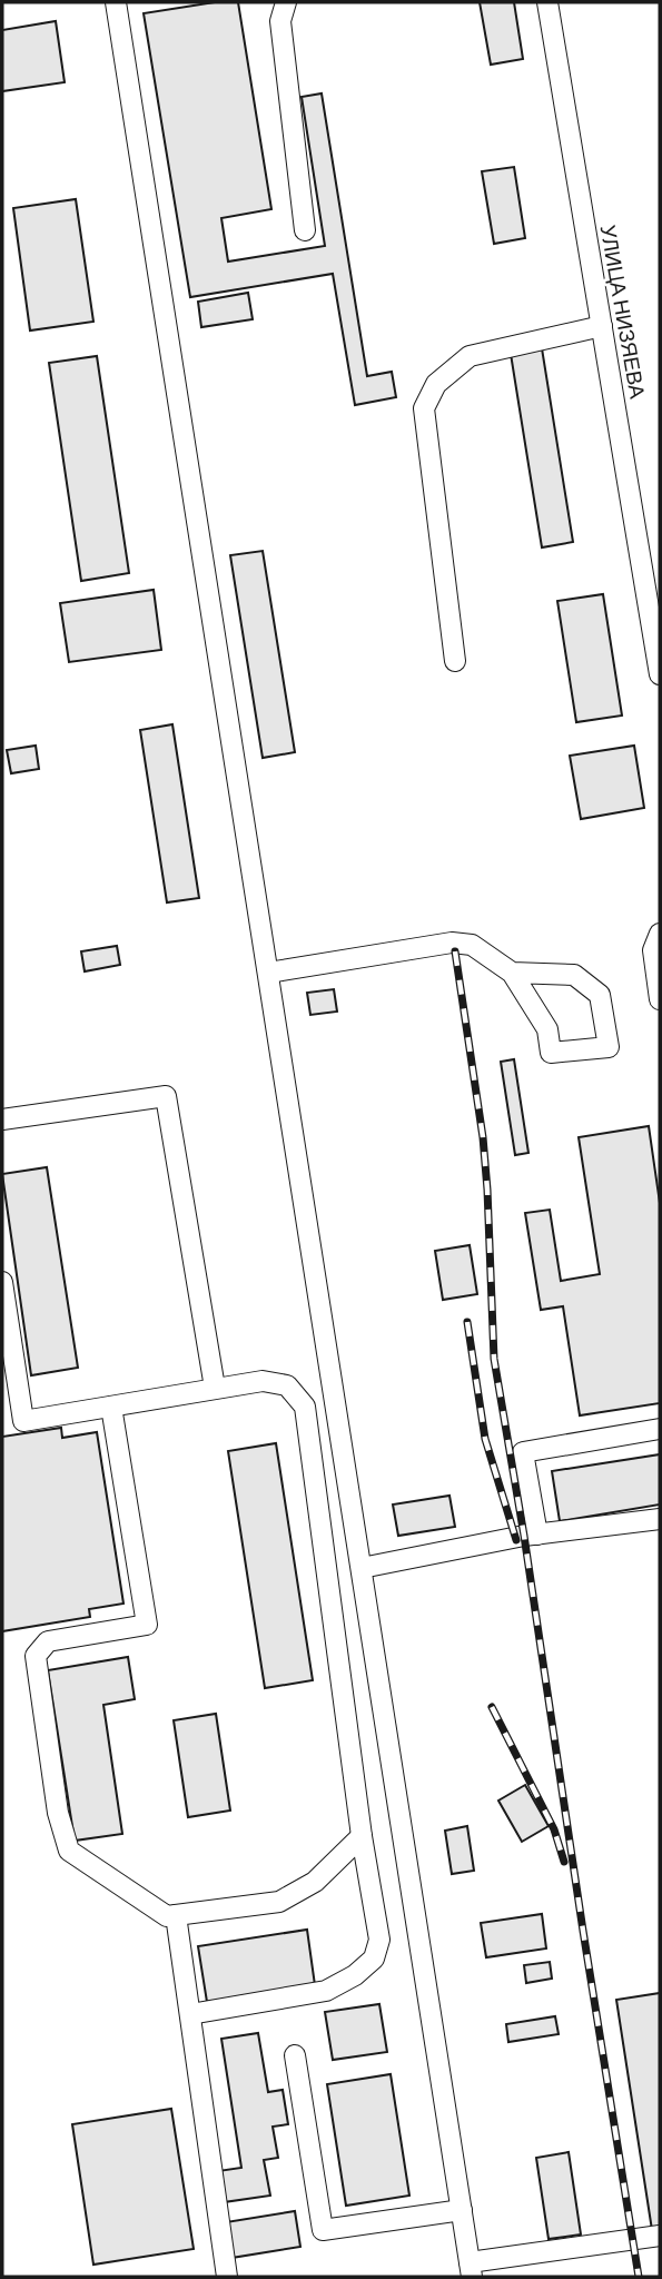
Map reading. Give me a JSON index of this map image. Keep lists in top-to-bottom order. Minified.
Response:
{"streets":{"street":["УЛИЦА НИЗЯЕВА"]}}
